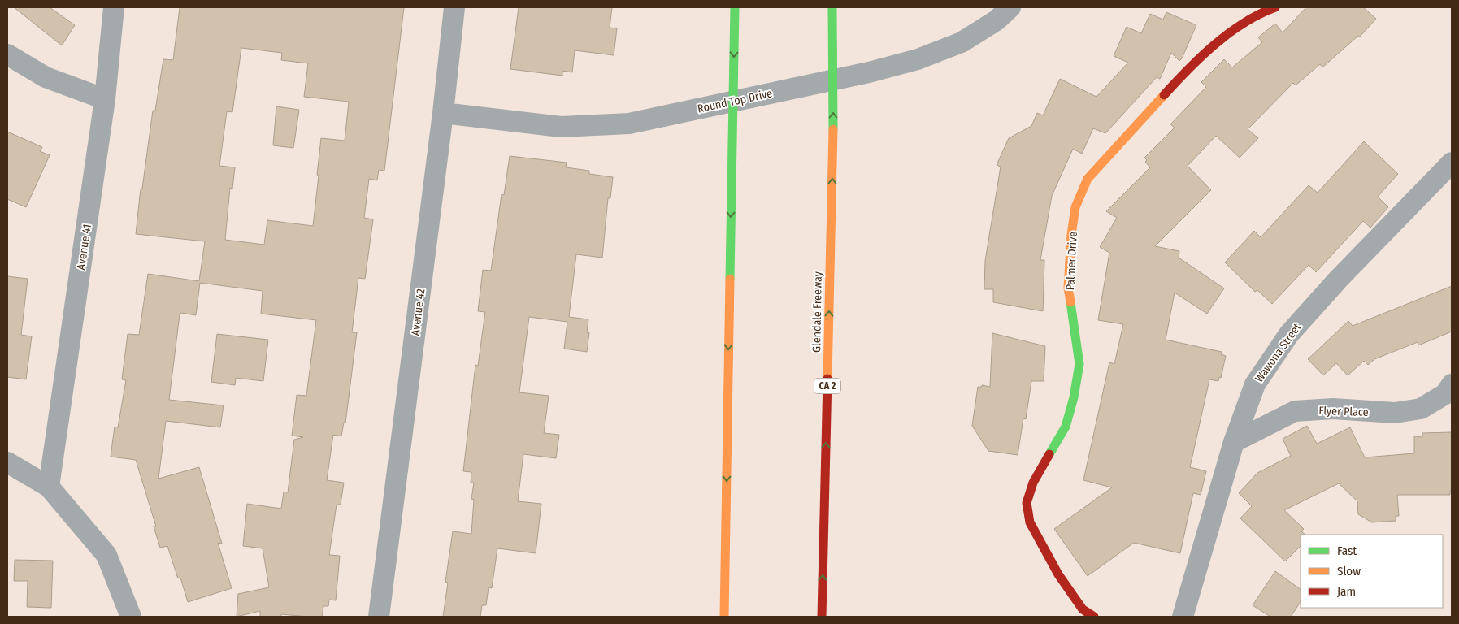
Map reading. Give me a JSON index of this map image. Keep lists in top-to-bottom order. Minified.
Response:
{"streets":{"main road":["Palmer Drive","Glendale Freeway","CA 2"],"street":["Round Top Drive","Avenue 41","Avenue 42","Wawona Street","Flyer Place"]},"crossings":[["Round Top Drive","Avenue 42"],["Wawona Street","Flyer Place"]],"one_way":["Glendale Freeway"],"legend":["Fast","Slow","Jam"]}
